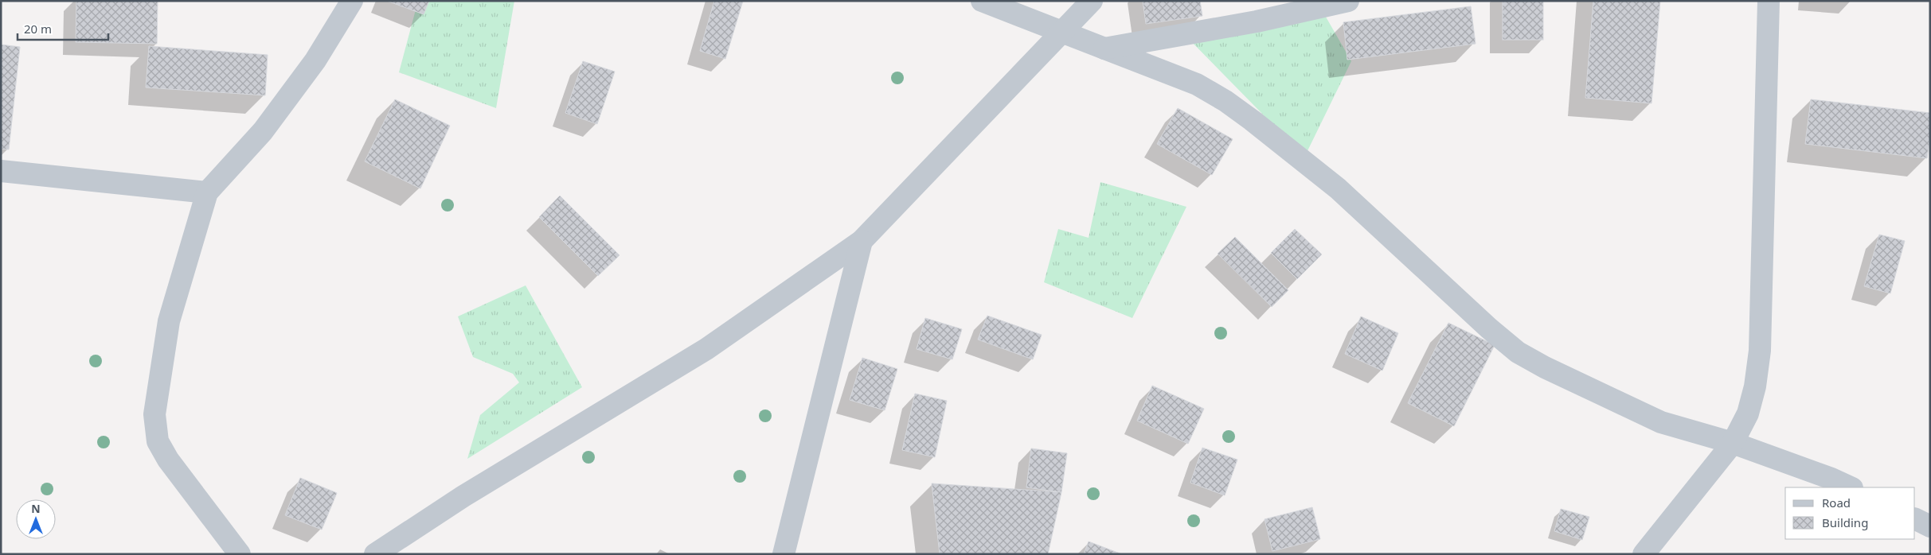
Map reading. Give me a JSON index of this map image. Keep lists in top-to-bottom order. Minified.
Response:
{"legend":["Road","Building"],"scale_bar":"20 m","north":"top"}
